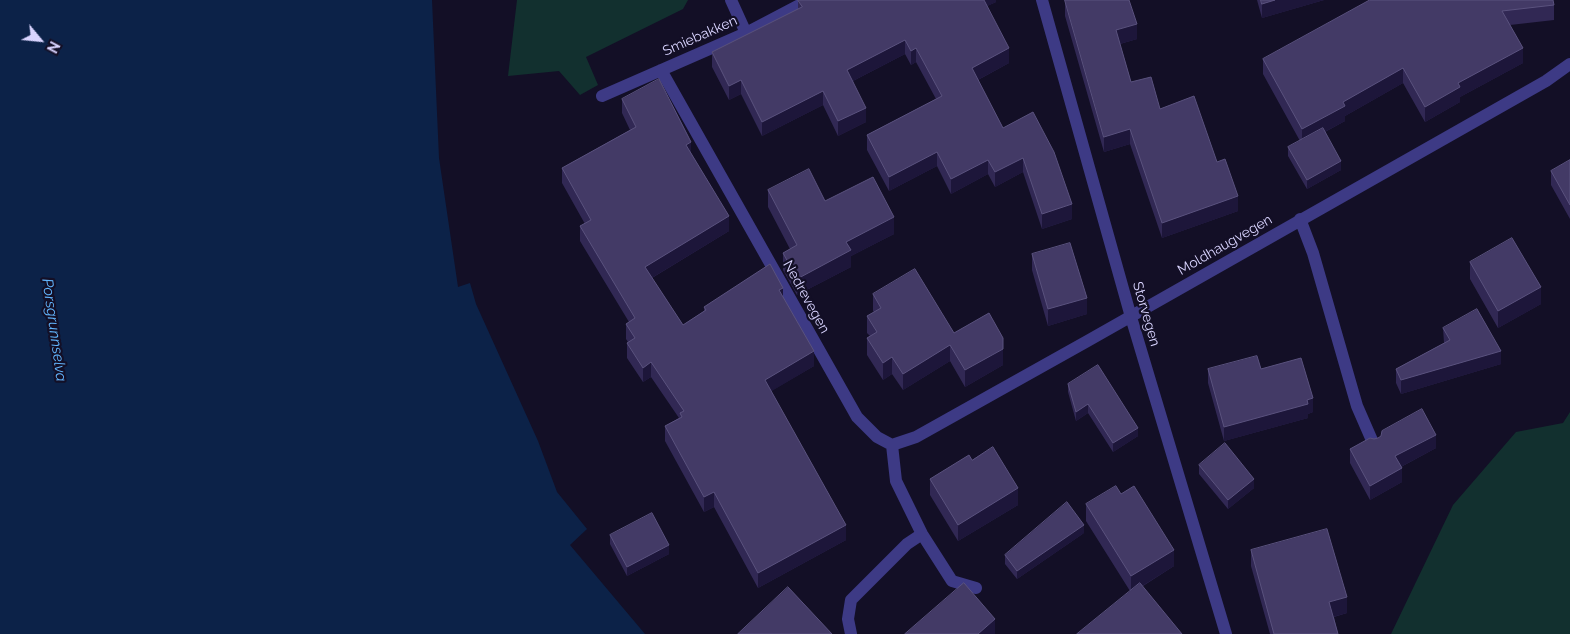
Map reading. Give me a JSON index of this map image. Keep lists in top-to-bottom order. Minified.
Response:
{"streets":{"street":["Smiebakken","Moldhaugvegen","Nedrevegen","Storvegen"]},"crossings":[["Smiebakken","Nedrevegen"],["Moldhaugvegen","Nedrevegen"],["Moldhaugvegen","Storvegen"]],"water":["Porsgrunnselva"],"north":"bottom right"}
